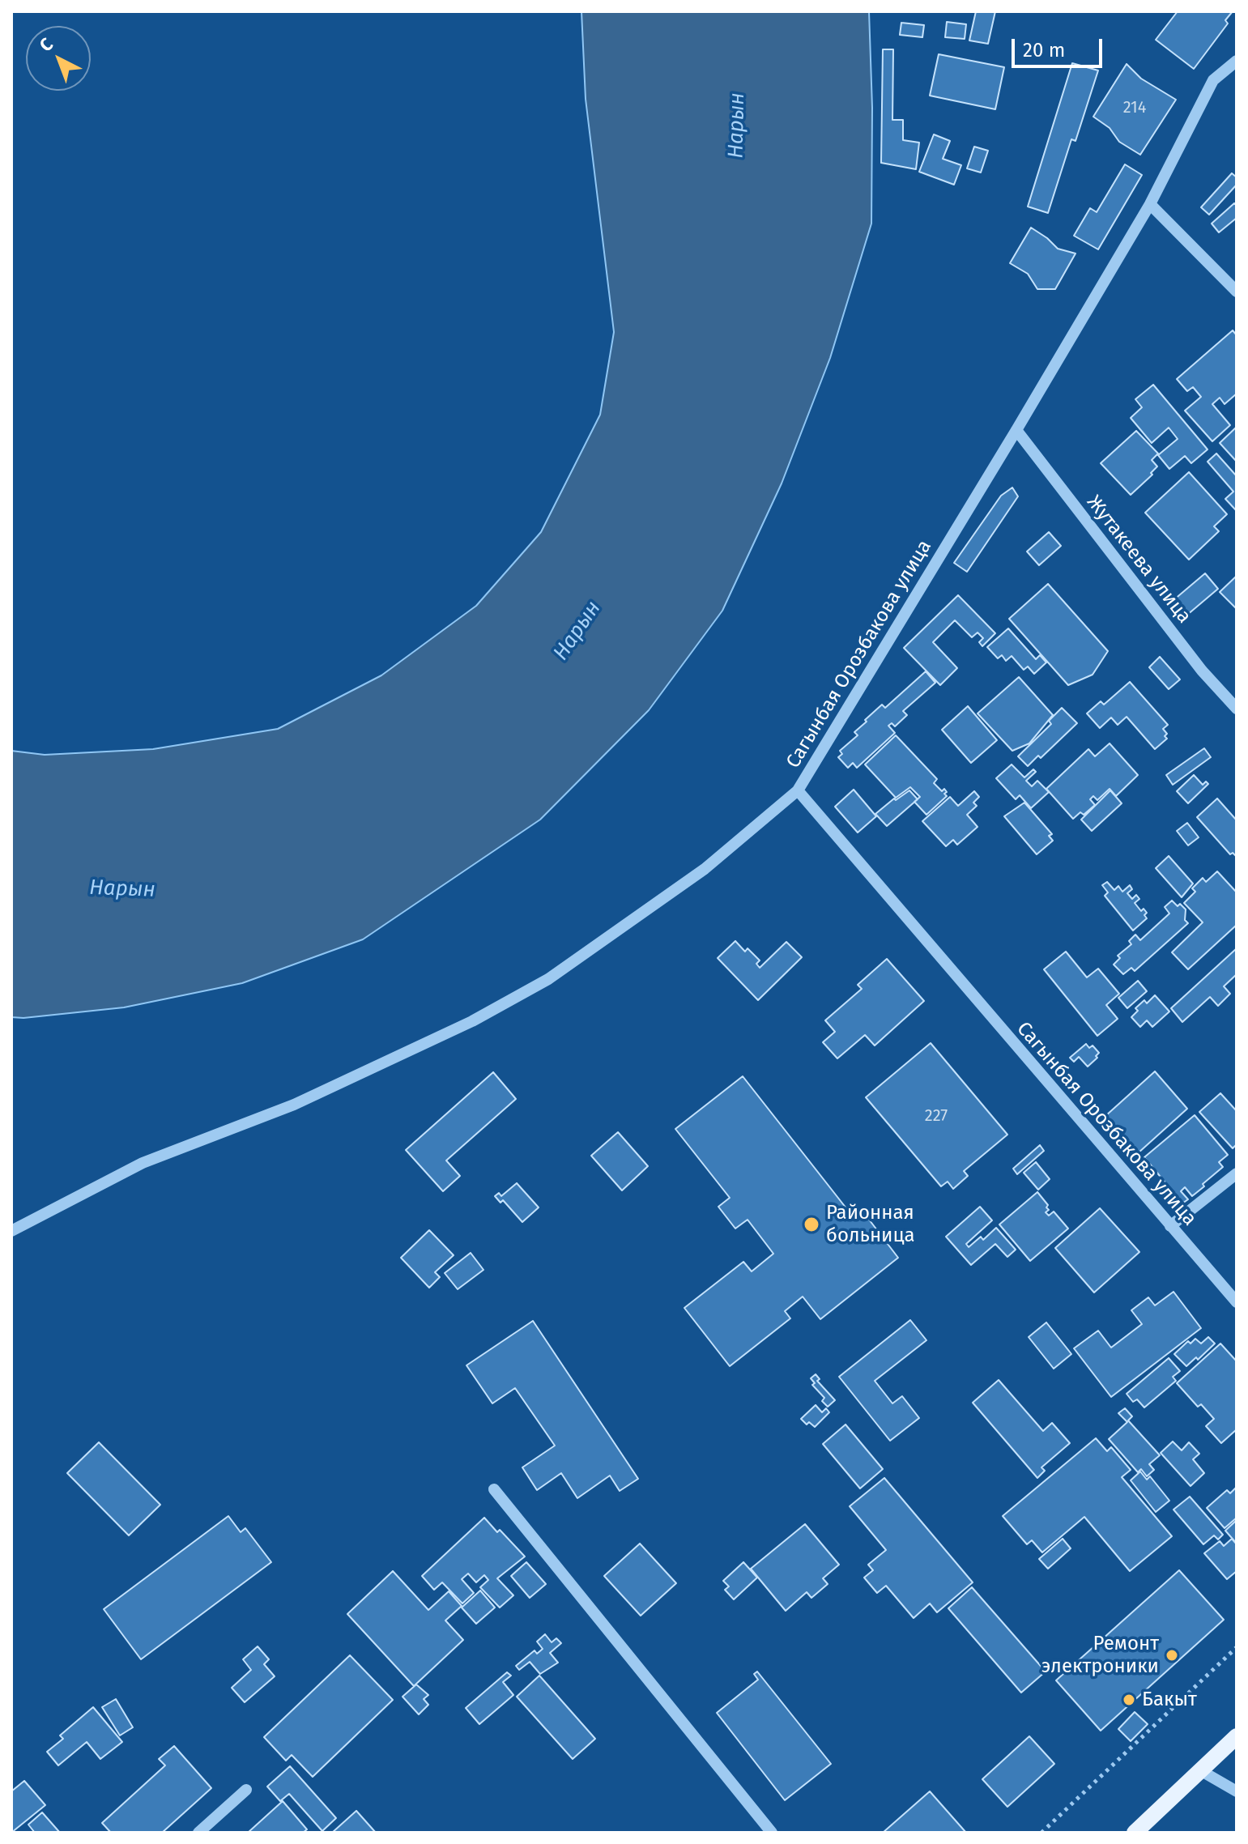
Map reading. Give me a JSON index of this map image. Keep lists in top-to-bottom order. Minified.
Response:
{"streets":{"street":["Жутакеева улица","Сагынбая Орозбакова улица"]},"crossings":[["Жутакеева улица","Сагынбая Орозбакова улица"]],"water":["Нарын"],"places":["Районная больница","Ремонт электроники","Бакыт"],"house_numbers":["214","227"],"scale_bar":"20 m","north":"top left"}
